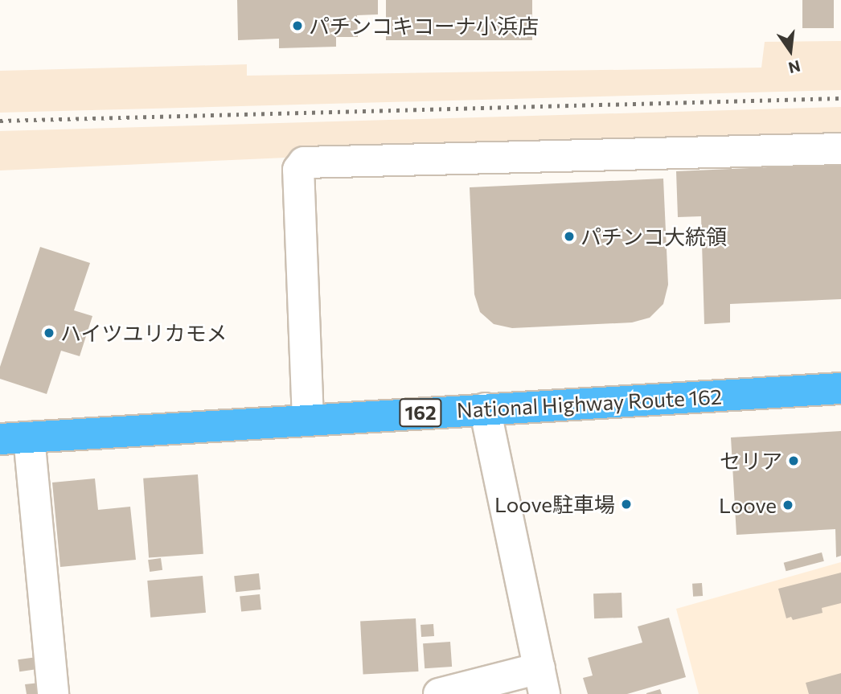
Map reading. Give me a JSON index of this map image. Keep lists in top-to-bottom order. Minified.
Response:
{"streets":{"highway":["National Highway Route 162","162"]},"places":["パチンコキコーナ小浜店","パチンコ大統領","ハイツユリカモメ","セリア","Loove駐車場","Loove"],"north":"bottom"}
